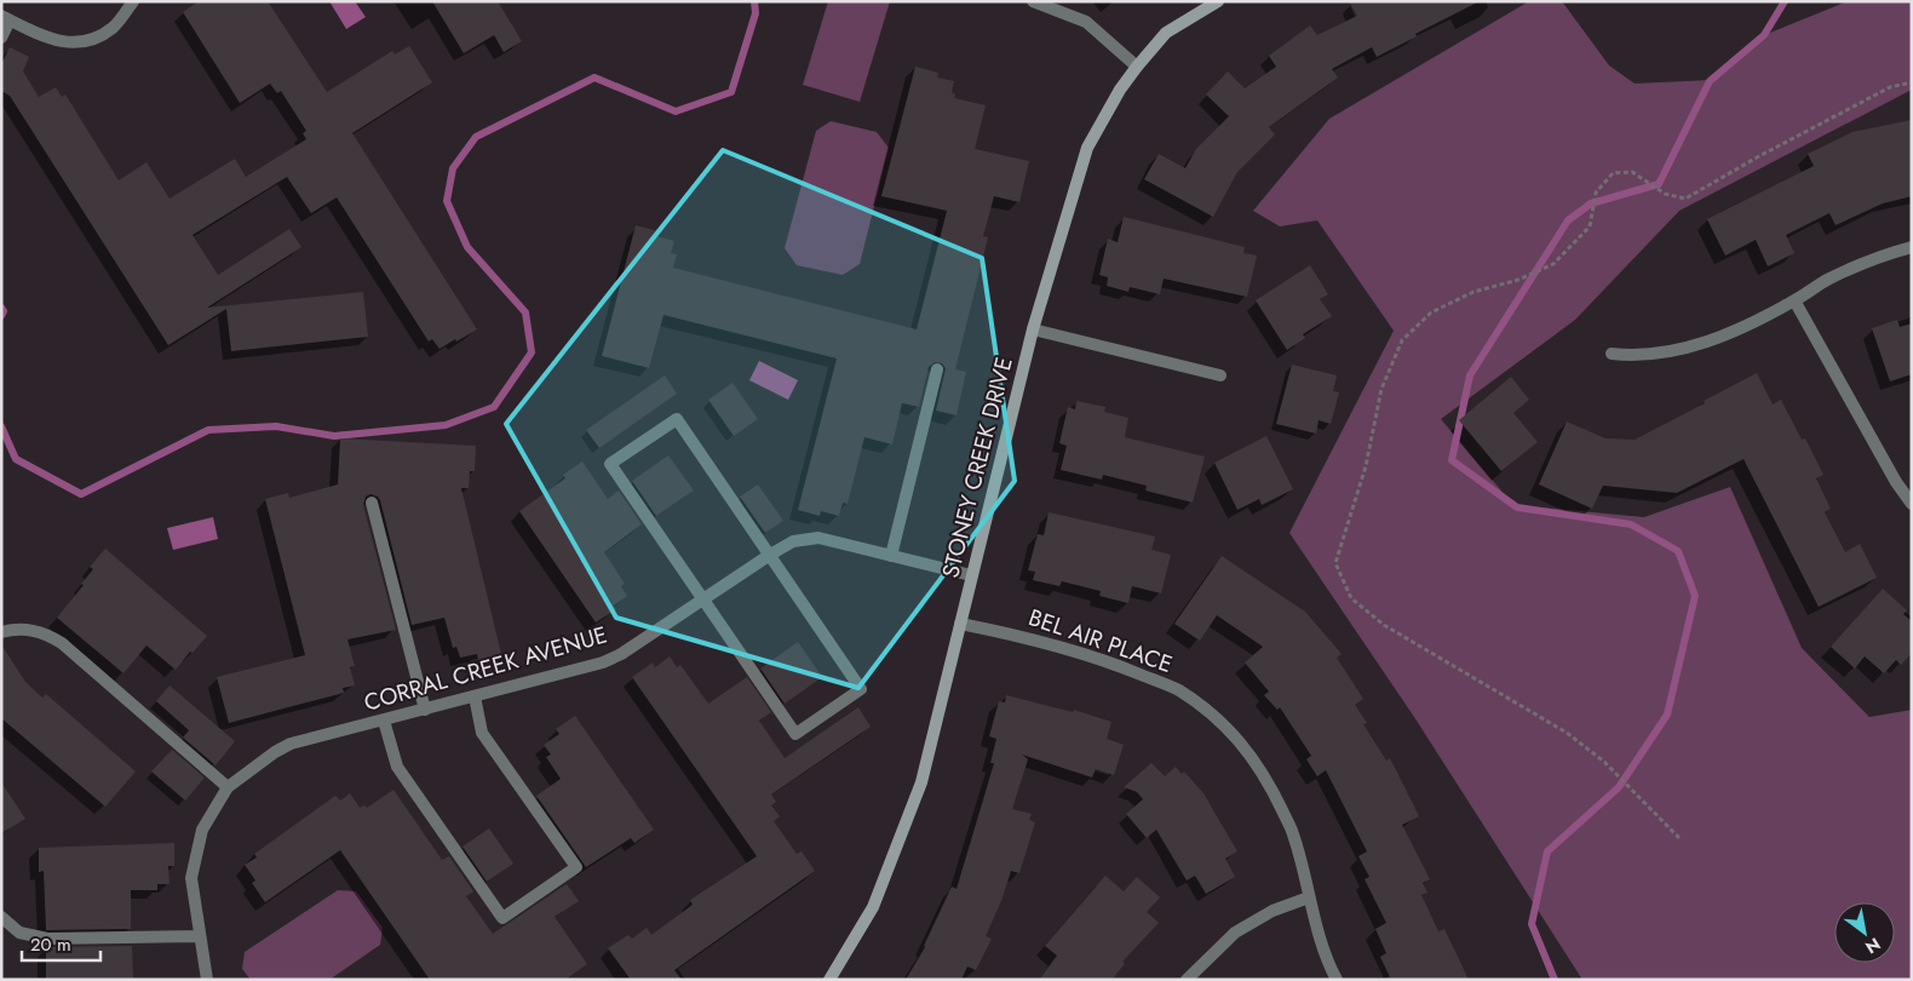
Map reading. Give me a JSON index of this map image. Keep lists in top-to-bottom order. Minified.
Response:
{"streets":{"street":["STONEY CREEK DRIVE","BEL AIR PLACE","CORRAL CREEK AVENUE"]},"crossings":[["STONEY CREEK DRIVE","BEL AIR PLACE"],["STONEY CREEK DRIVE","CORRAL CREEK AVENUE"]],"scale_bar":"20 m","north":"bottom right"}
